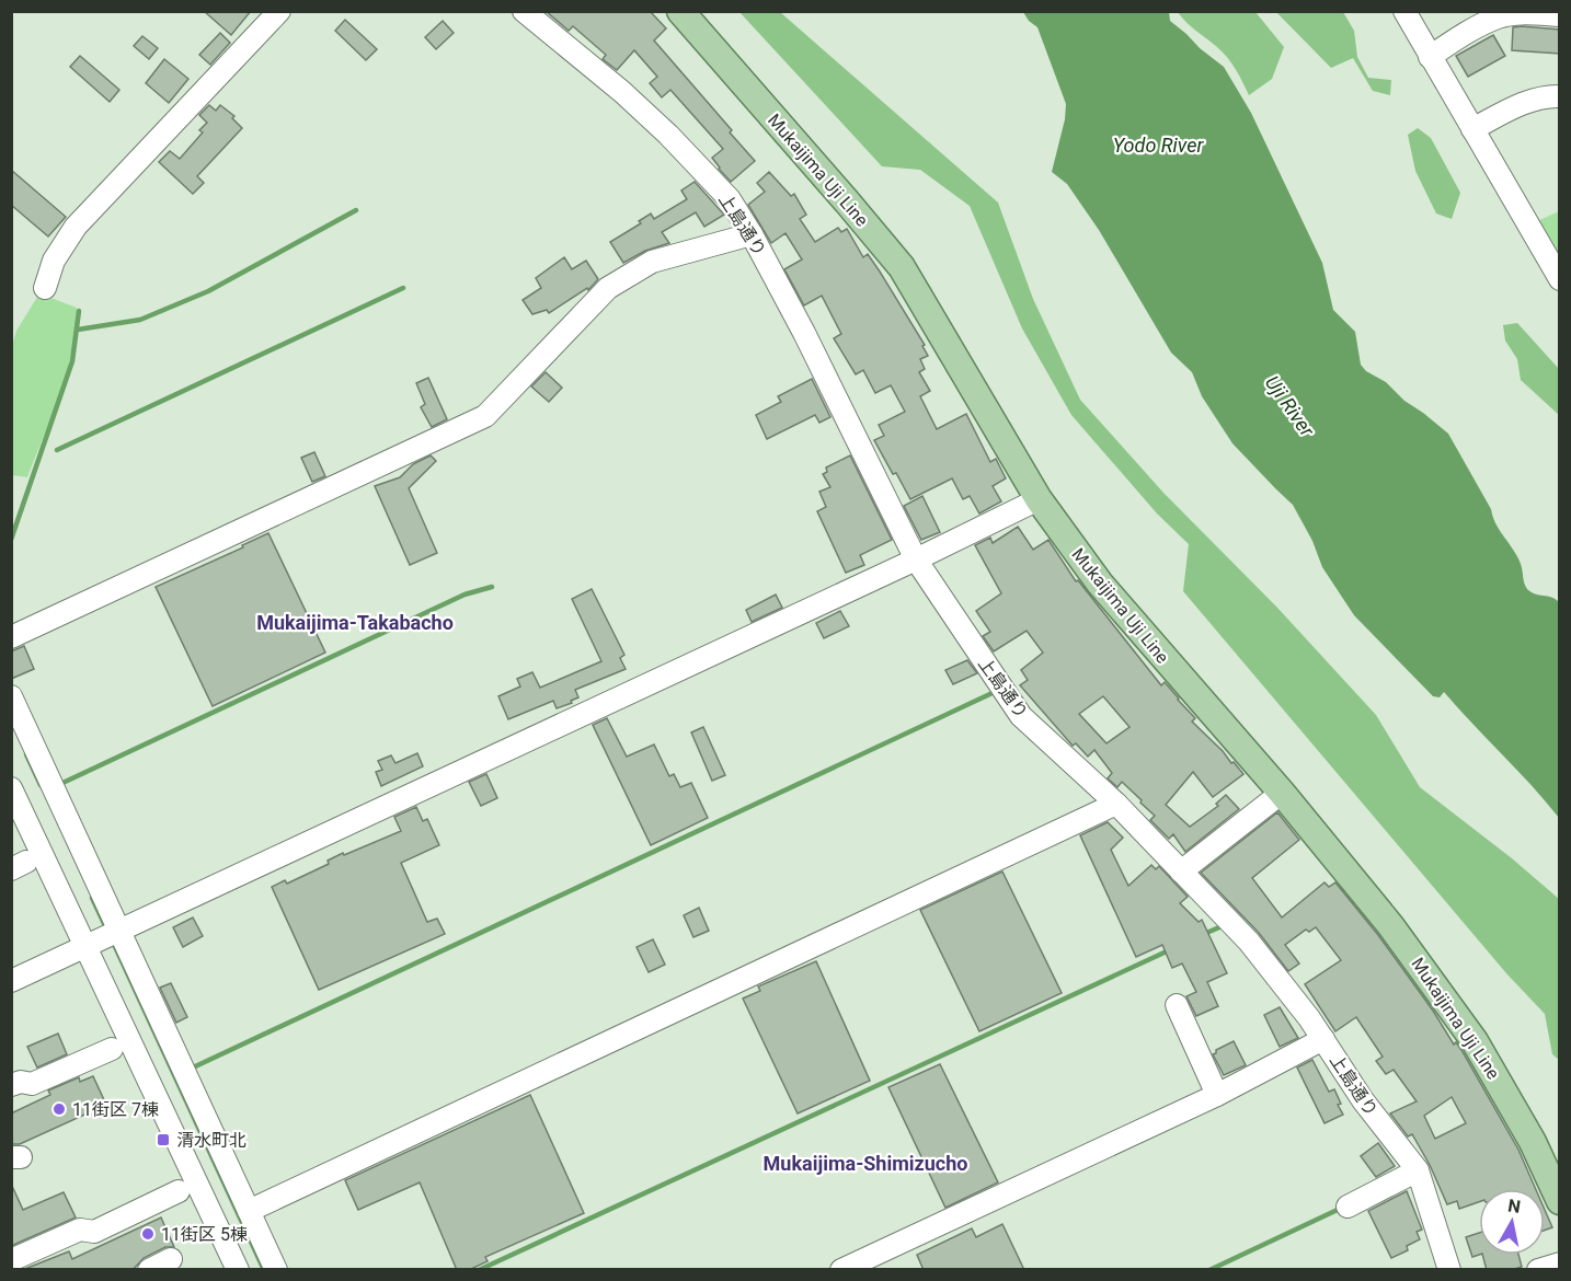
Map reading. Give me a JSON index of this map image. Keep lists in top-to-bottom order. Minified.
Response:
{"streets":{"main road":["Mukaijima Uji Line"],"street":["上島通り"]},"districts":["Mukaijima-Takabacho","Mukaijima-Shimizucho"],"water":["Yodo River","Uji River"],"places":{"other":["11街区 7棟","11街区 5棟"],"transit":["清水町北"]},"north":"top"}
